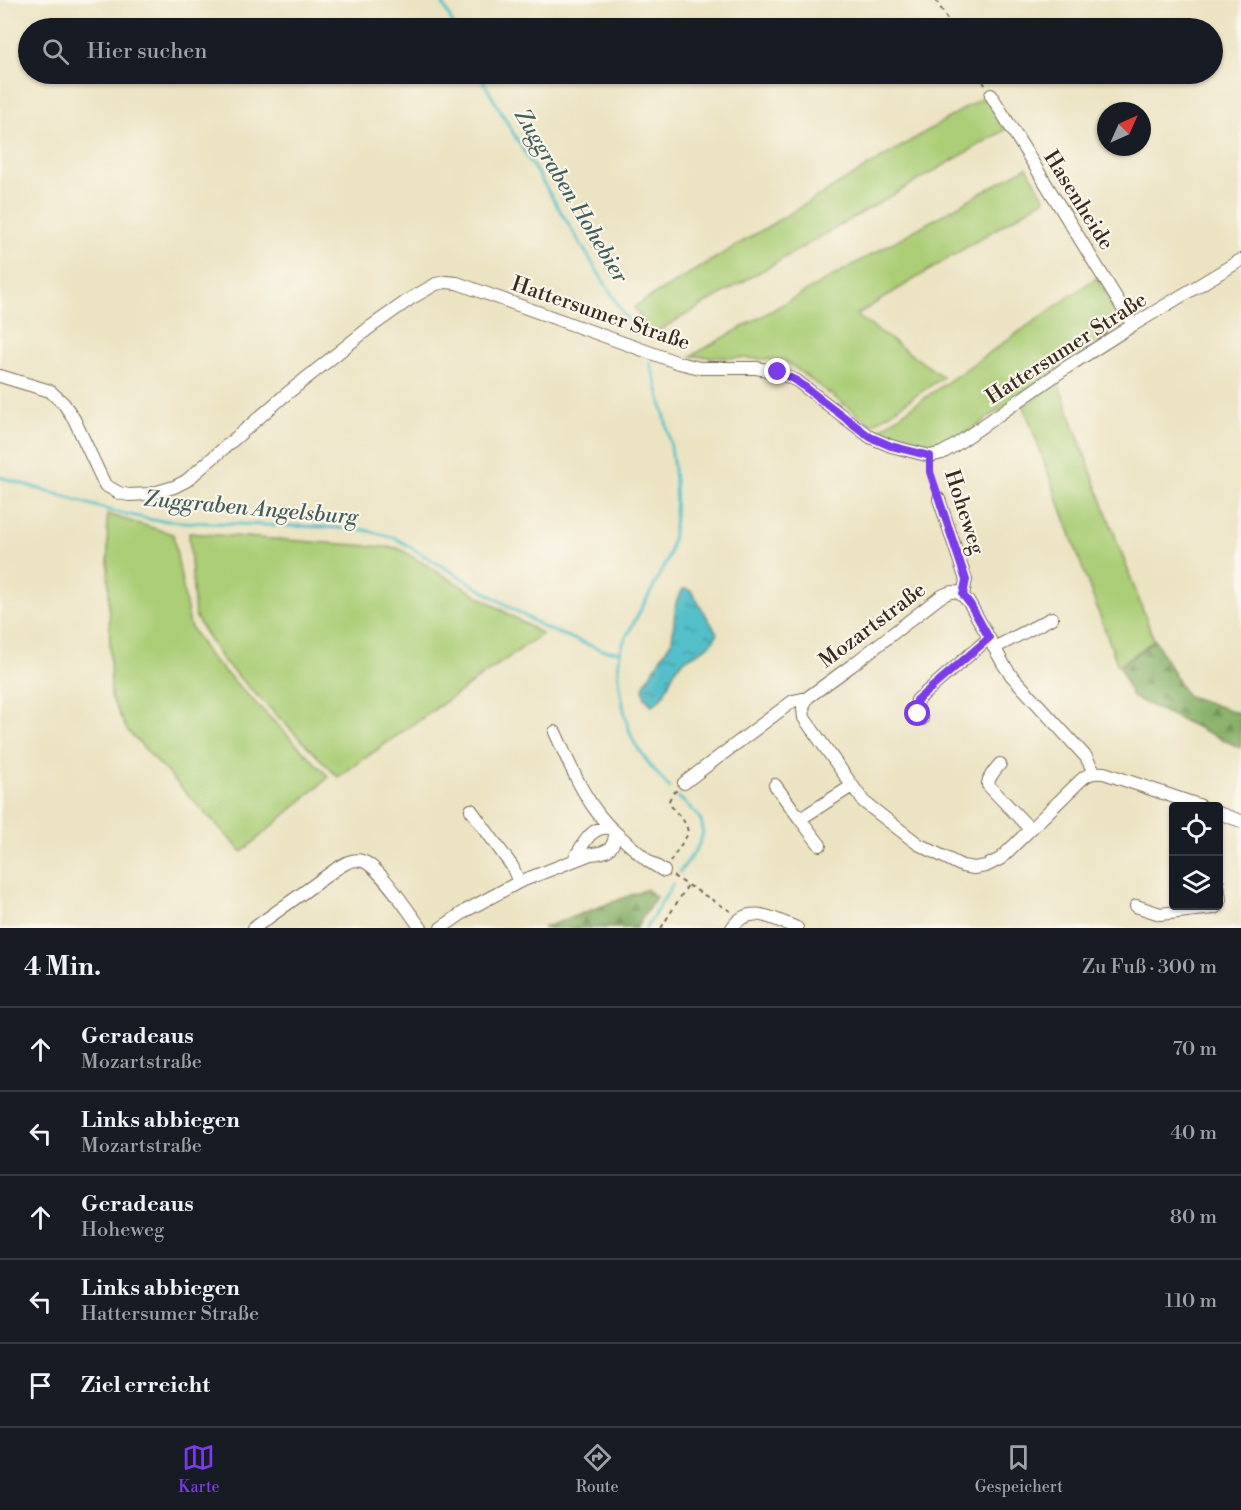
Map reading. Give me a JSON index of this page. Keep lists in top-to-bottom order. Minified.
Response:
{"streets":{"street":["Hasenheide","Hattersumer Straße","Hoheweg","Mozartstraße"]},"crossings":[["Hasenheide","Hattersumer Straße"],["Hattersumer Straße","Hoheweg"],["Hoheweg","Mozartstraße"]],"water":["Zuggraben Hohebier","Zuggraben Angelsburg"],"north":"top right","page":{"search":"Hier suchen","heading":["4 Min.","Zu Fuß · 300 m"],"list":[["Geradeaus","Mozartstraße","70 m"],["Links abbiegen","Mozartstraße","40 m"],["Geradeaus","Hoheweg","80 m"],["Links abbiegen","Hattersumer Straße","110 m"],"Ziel erreicht"],"nav":["Karte","Route","Gespeichert"]}}
